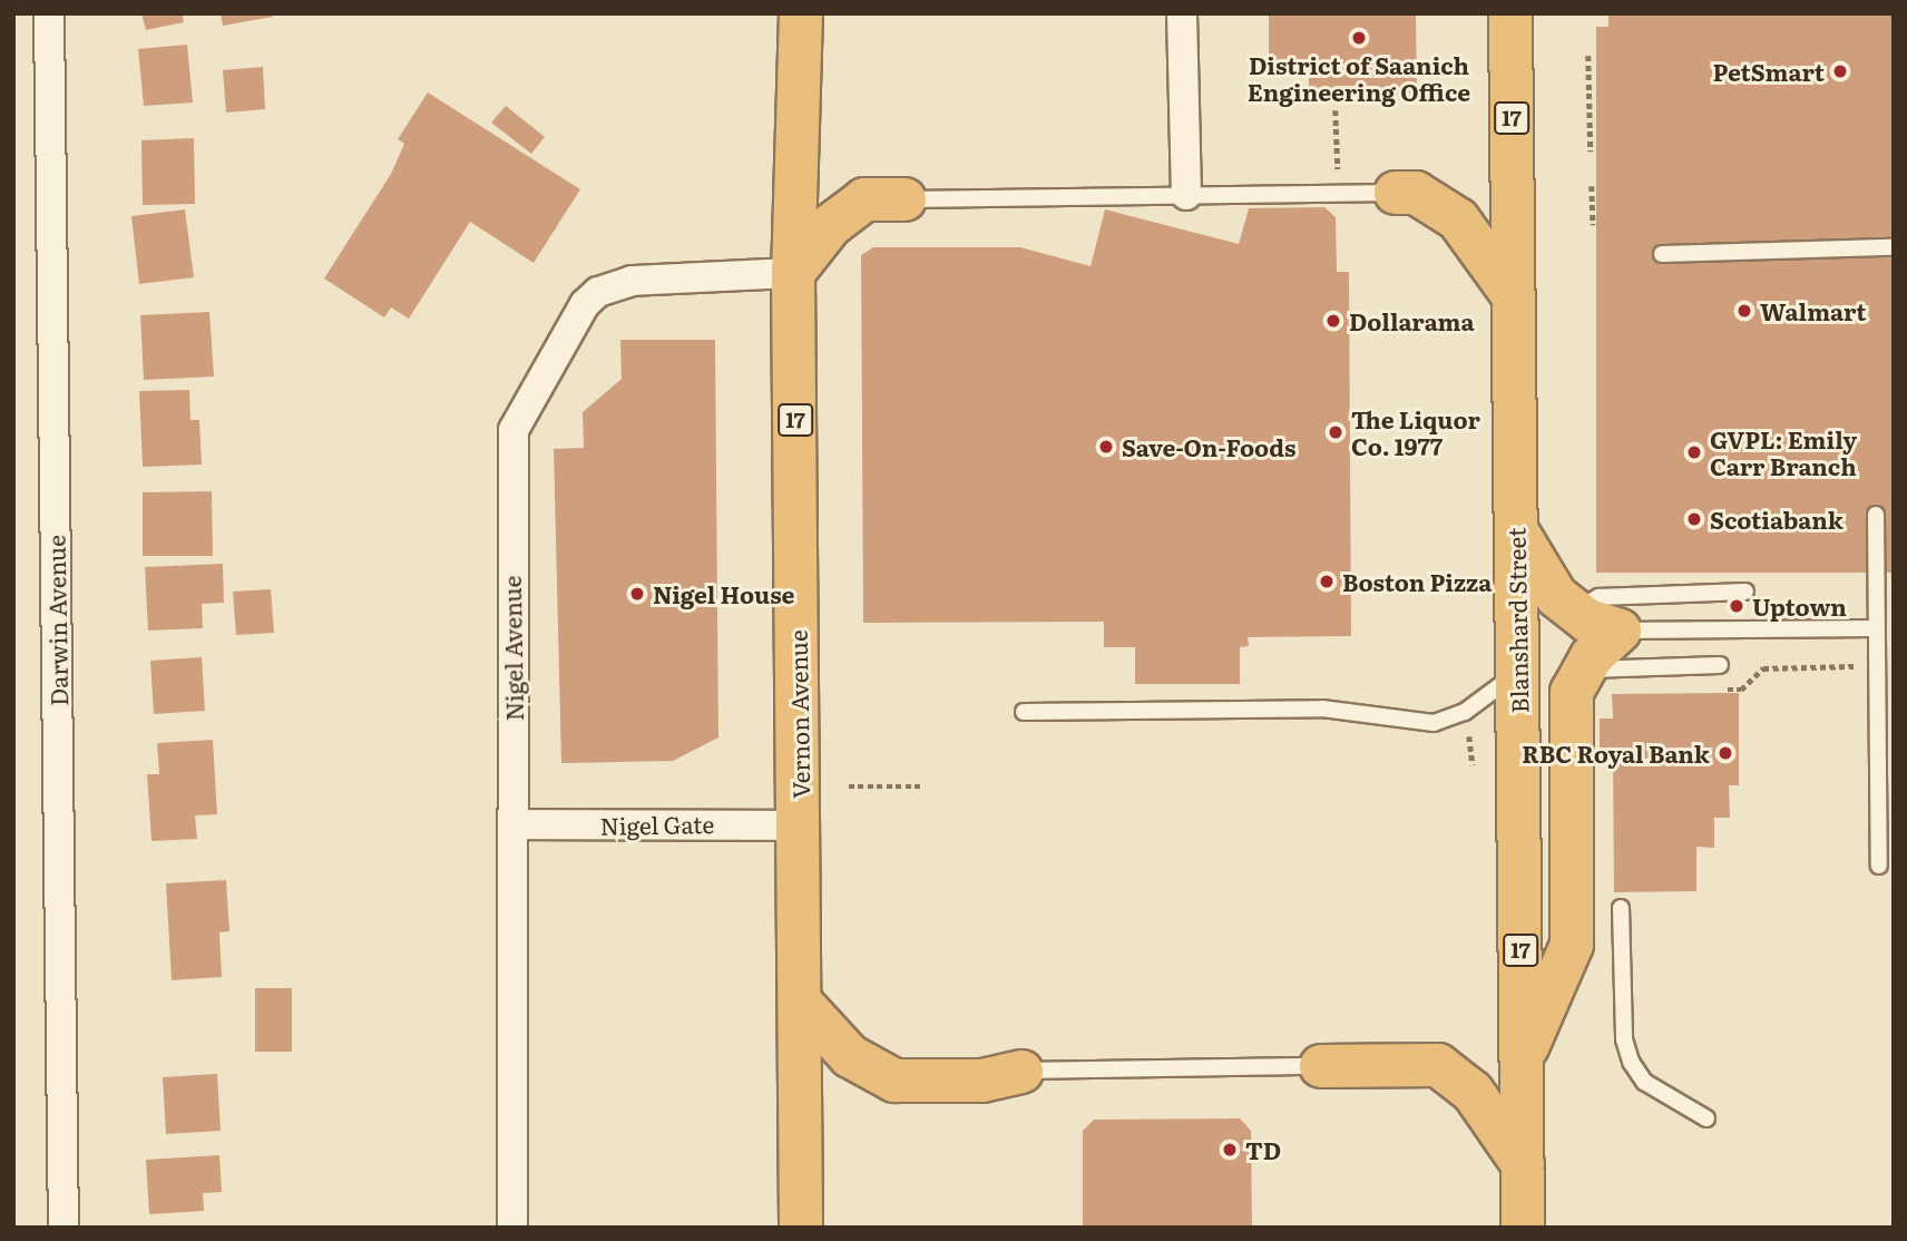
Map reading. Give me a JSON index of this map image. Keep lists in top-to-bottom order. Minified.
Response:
{"streets":{"highway":["17","Blanshard Street","Vernon Avenue"],"street":["Darwin Avenue","Nigel Avenue","Nigel Gate"]},"crossings":[["Nigel Avenue","Vernon Avenue"],["Nigel Avenue","Nigel Gate"],["Vernon Avenue","Nigel Gate"]],"places":["District of Saanich Engineering Office","PetSmart","Walmart","Dollarama","The Liquor Co. 1977","Save-On-Foods","GVPL: Emily Carr Branch","Scotiabank","Boston Pizza","Nigel House","Uptown","RBC Royal Bank","TD"]}
